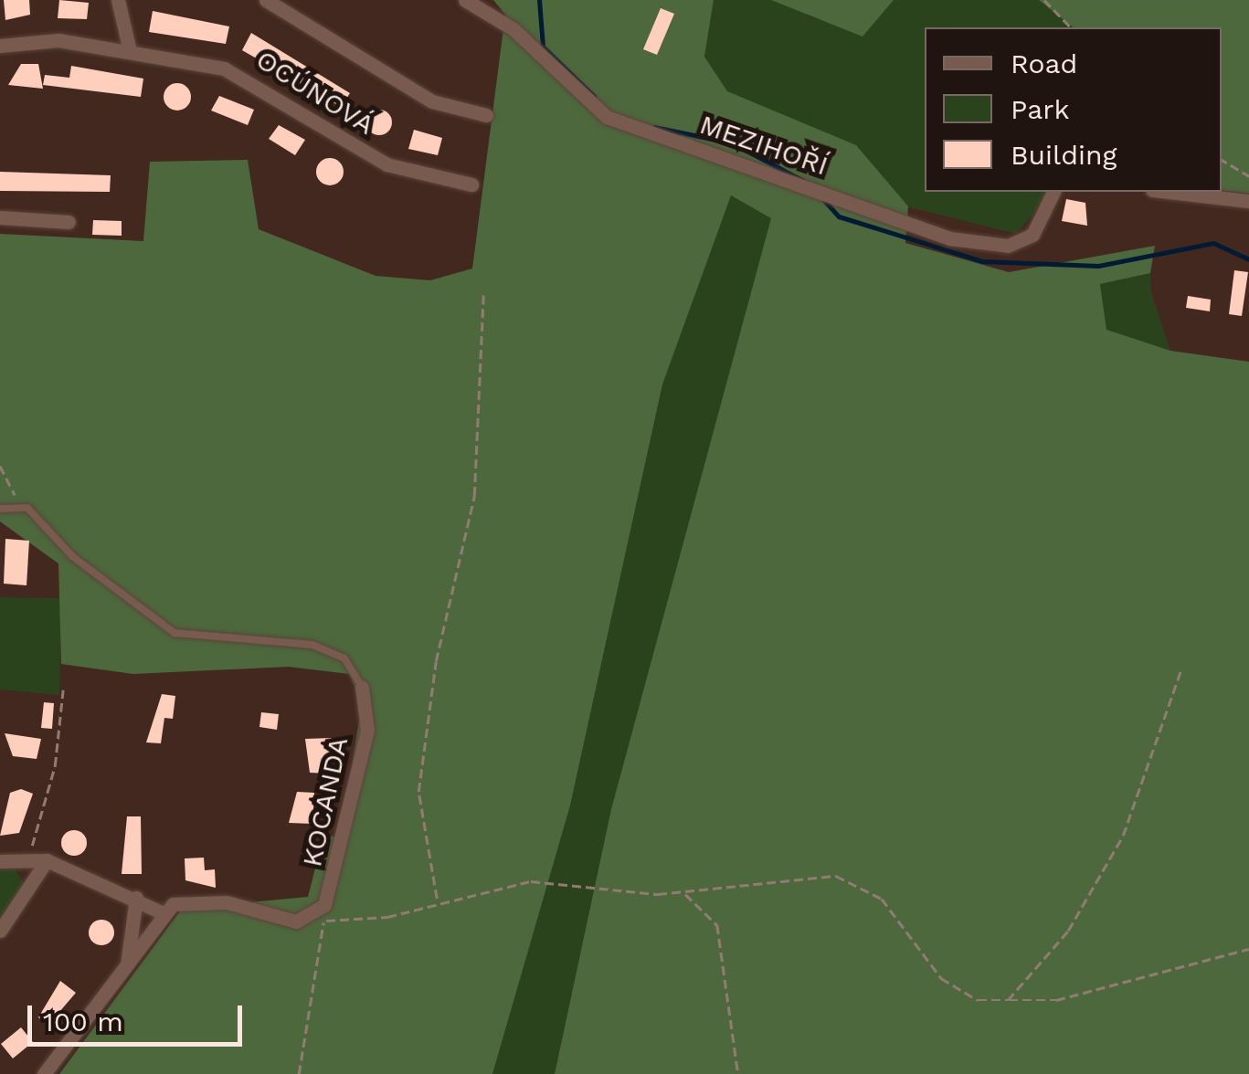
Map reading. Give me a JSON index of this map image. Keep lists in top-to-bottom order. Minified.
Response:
{"streets":{"street":["OCÚNOVÁ","MEZIHOŘÍ","KOCANDA"]},"legend":["Road","Park","Building"],"scale_bar":"100 m"}
